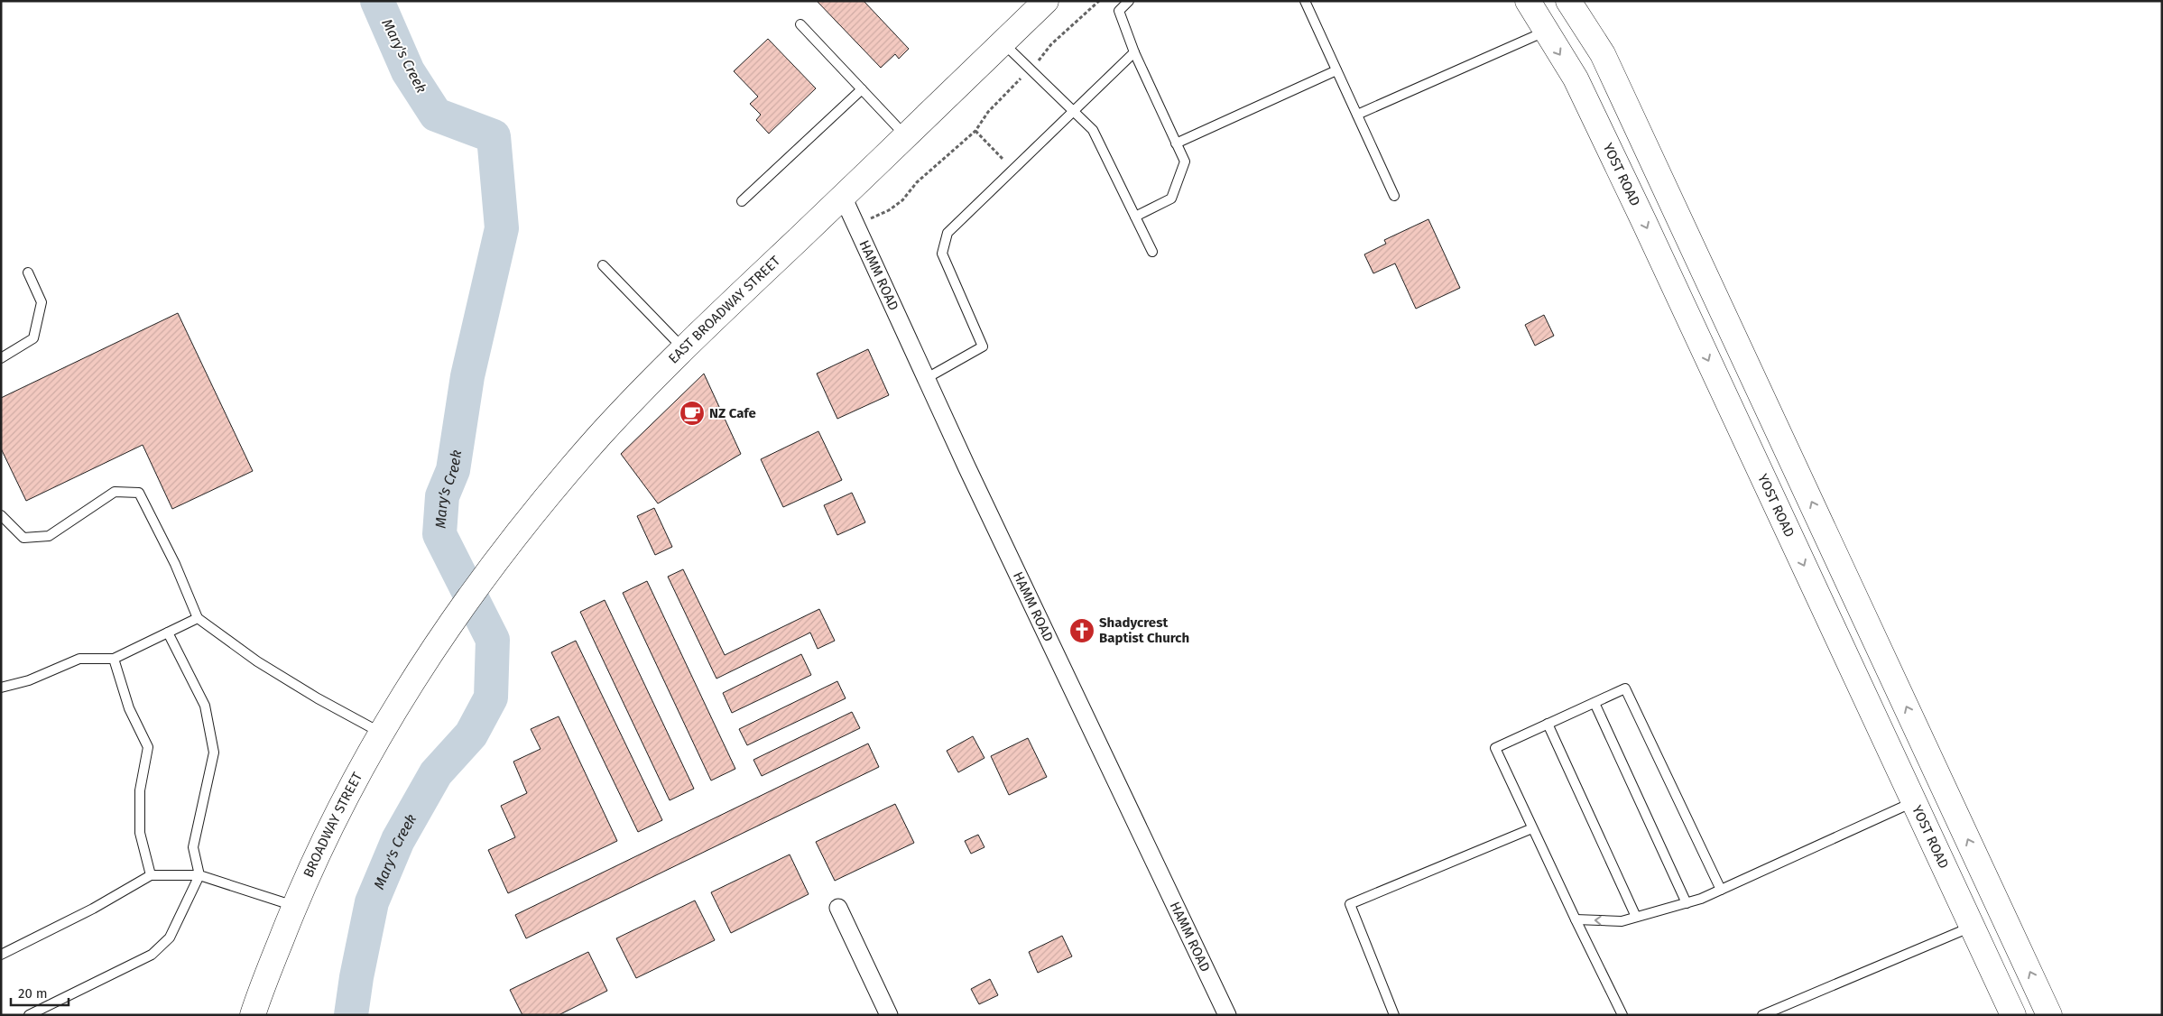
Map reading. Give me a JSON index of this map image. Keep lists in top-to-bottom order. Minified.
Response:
{"streets":{"main road":["YOST ROAD","EAST BROADWAY STREET","BROADWAY STREET"],"street":["HAMM ROAD"]},"crossings":[["HAMM ROAD","EAST BROADWAY STREET"],["EAST BROADWAY STREET","BROADWAY STREET"]],"water":["Mary's Creek"],"places":{"cafe":["NZ Cafe"],"church":["Shadycrest Baptist Church"]},"scale_bar":"20 m"}
